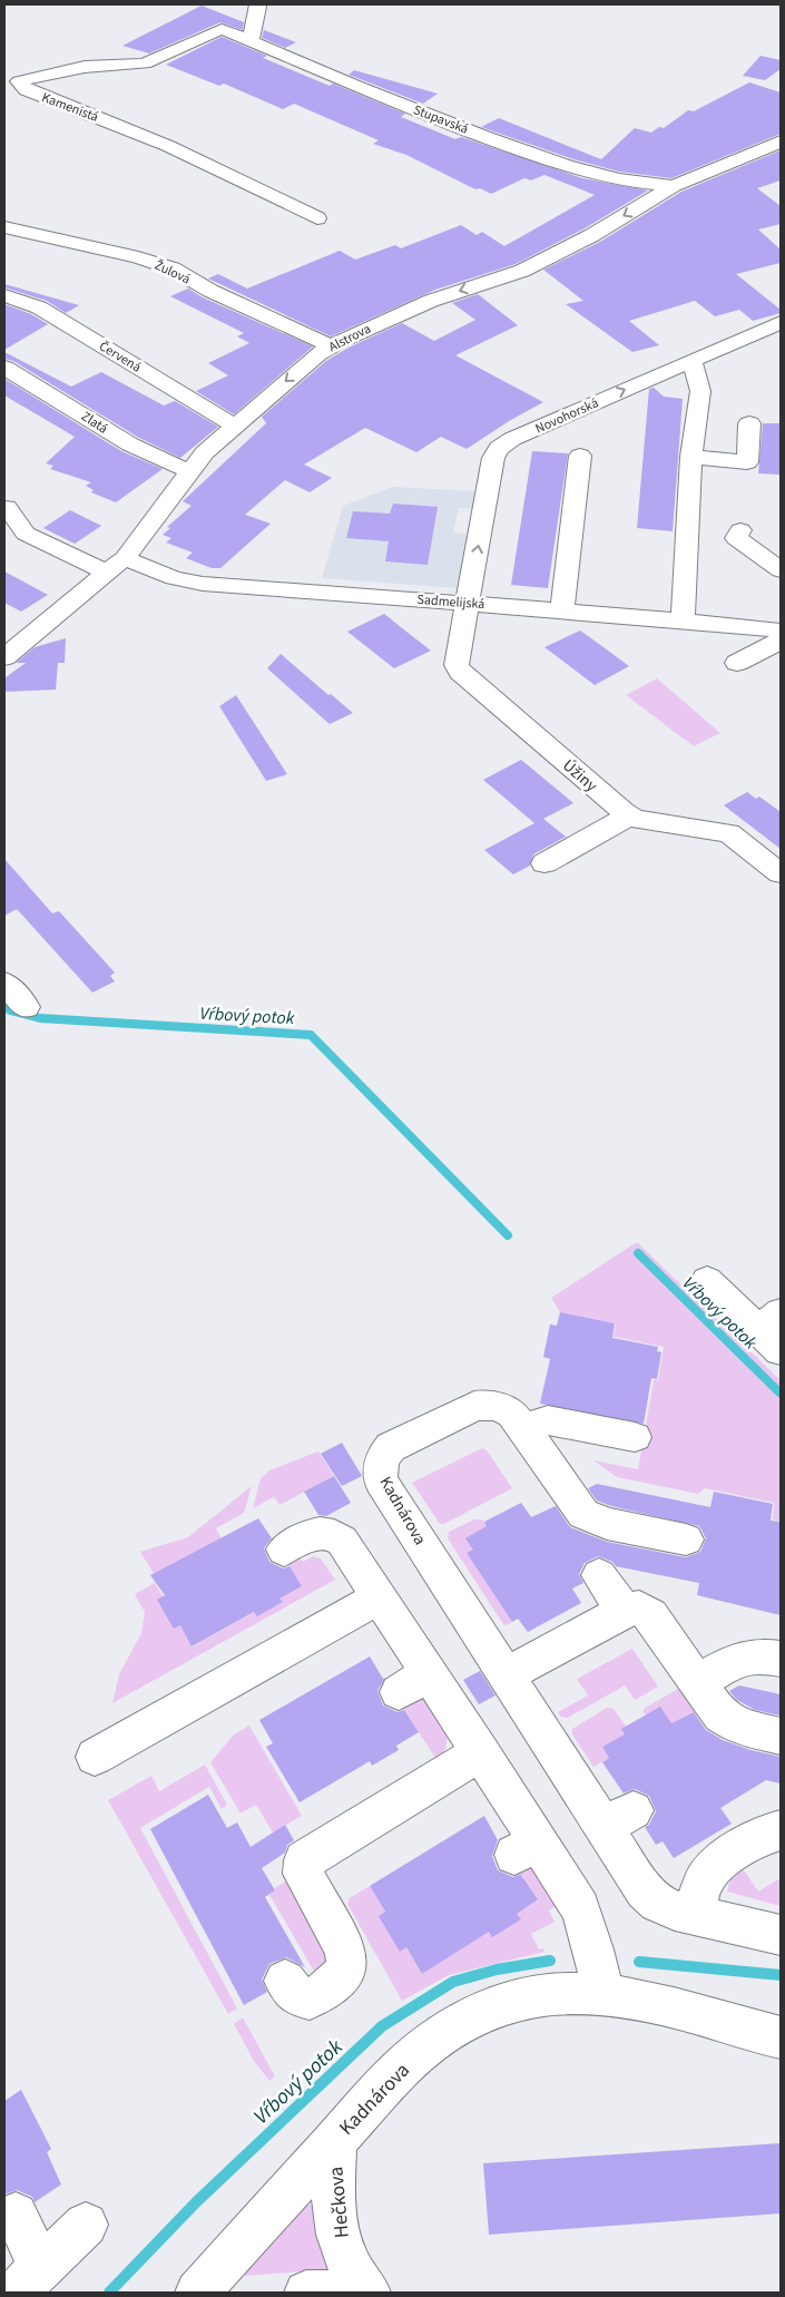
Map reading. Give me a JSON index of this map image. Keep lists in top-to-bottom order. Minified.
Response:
{"streets":{"street":["Kamenistá","Stupavská","Žulová","Alstrova","Červená","Novohorská","Zlatá","Sadmelijská","Úžiny","Kadnárova","Hečkova"]},"crossings":[["Kamenistá","Stupavská"],["Stupavská","Alstrova"],["Žulová","Alstrova"],["Alstrova","Červená"],["Alstrova","Zlatá"],["Alstrova","Sadmelijská"],["Novohorská","Sadmelijská"],["Novohorská","Úžiny"],["Sadmelijská","Úžiny"],["Kadnárova","Hečkova"]],"one_way":["Alstrova","Novohorská"],"water":["Vŕbový potok"]}
